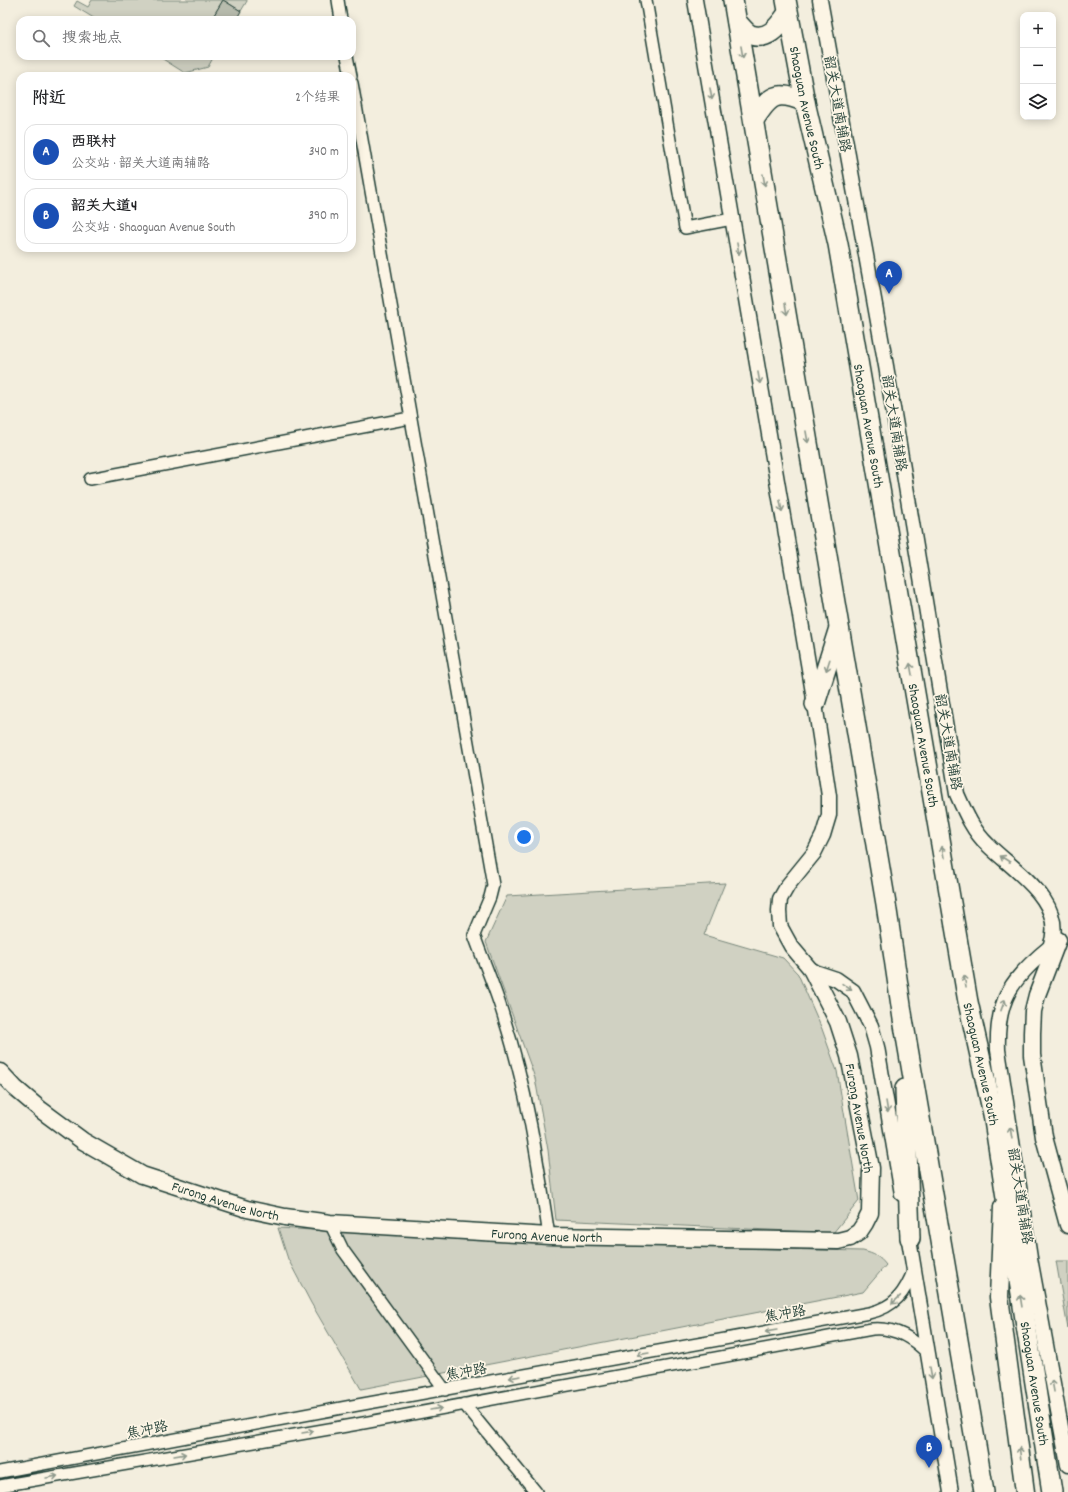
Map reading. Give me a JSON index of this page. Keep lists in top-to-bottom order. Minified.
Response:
{"streets":{"highway":["Shaoguan Avenue South"],"main road":["Furong Avenue North"],"street":["韶关大道南辅路","焦冲路"]},"page":{"map_buttons":["+","−"],"search":"搜索地点","heading":["附近","2个结果"],"list":[{"mark":"A","name":"西联村","note":"公交站 · 韶关大道南辅路","value":"340 m"},{"mark":"B","name":"韶关大道4","note":"公交站 · Shaoguan Avenue South","value":"390 m"}],"pins":["A","B"]}}
